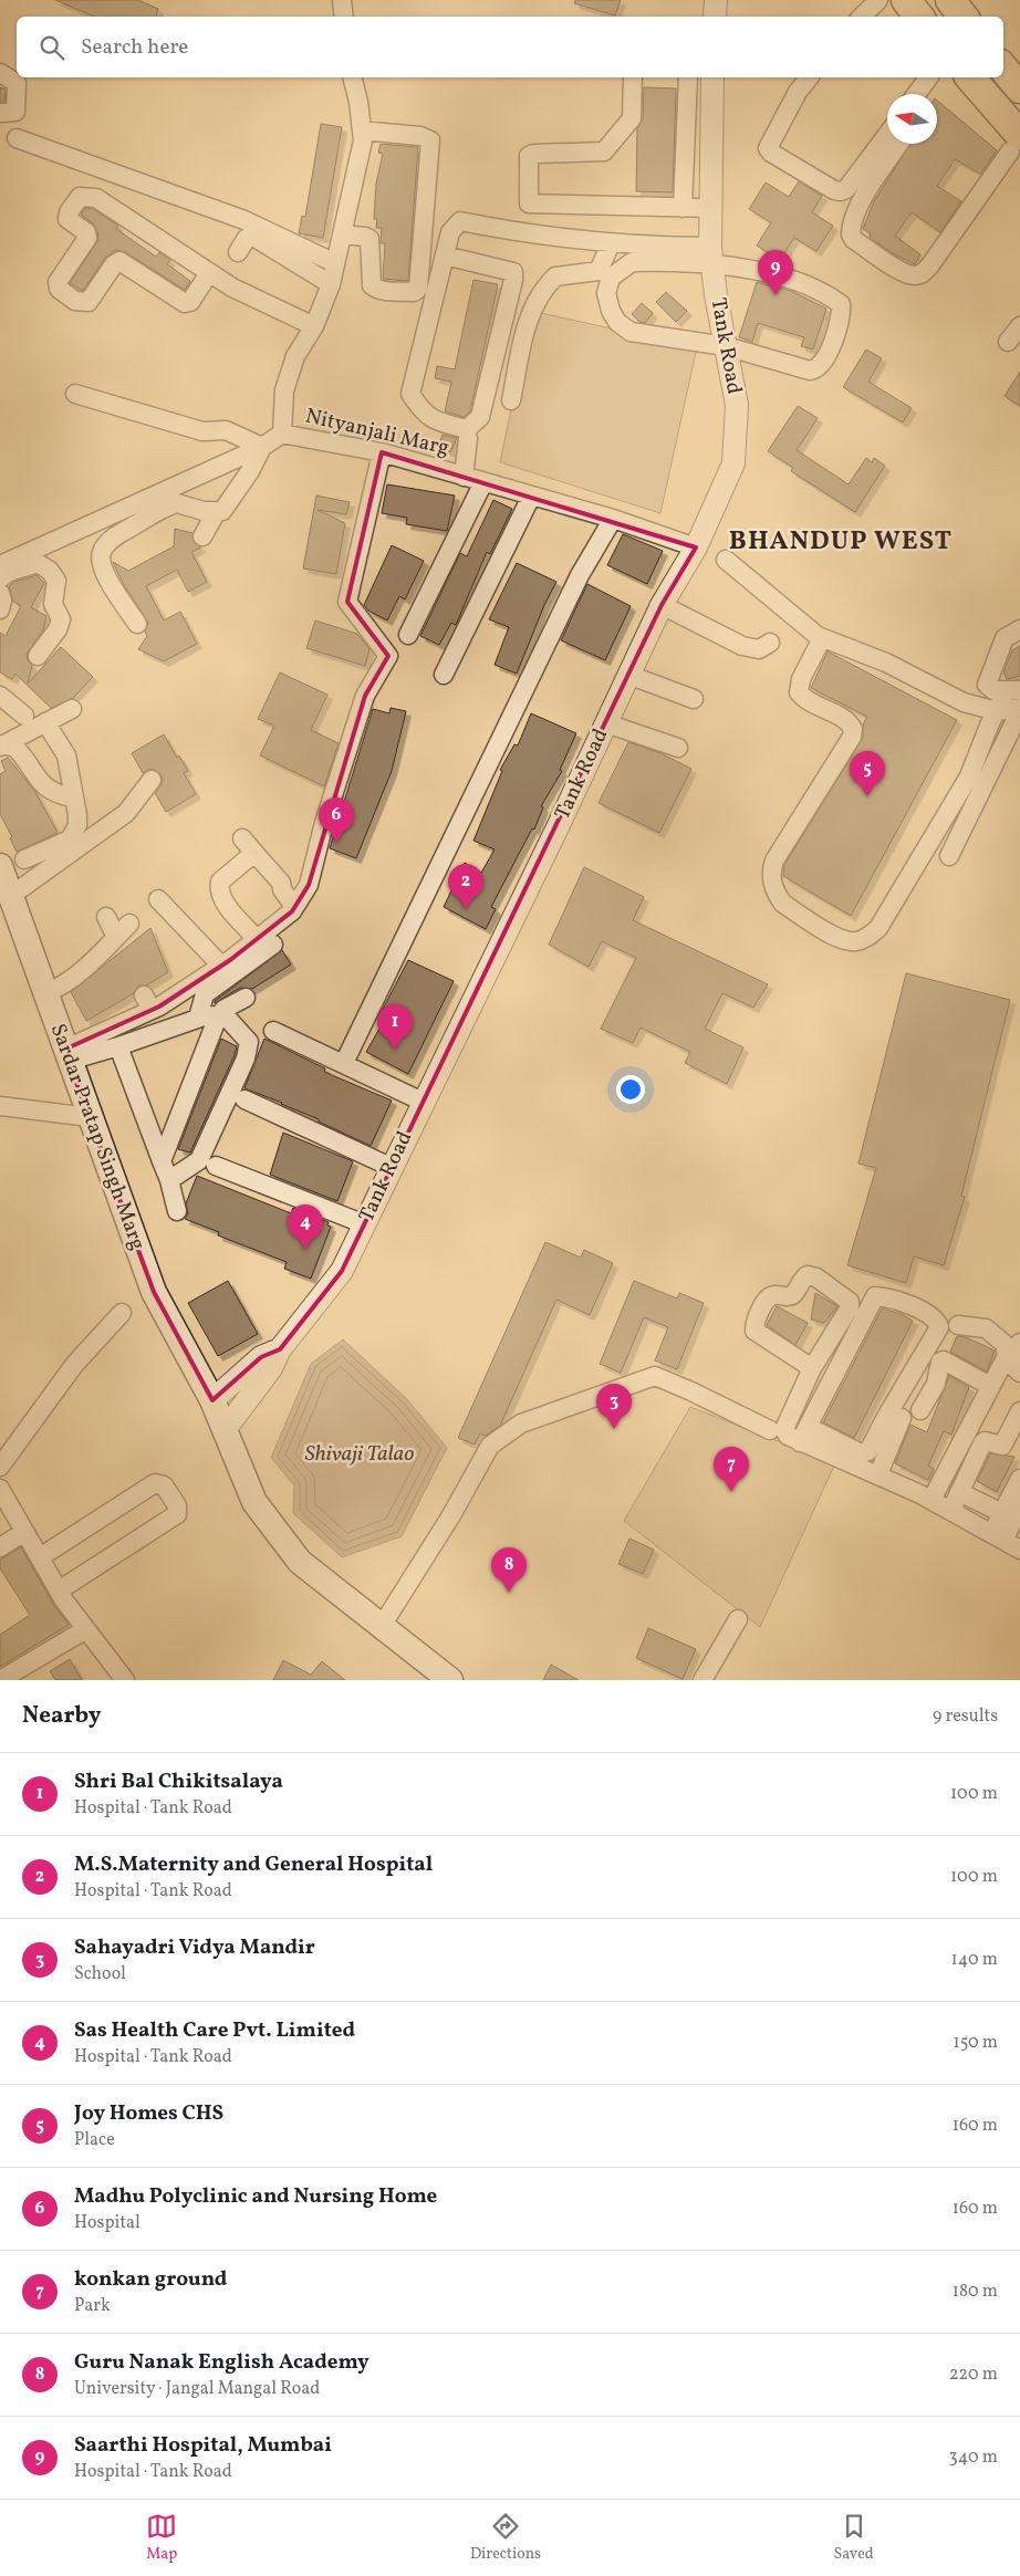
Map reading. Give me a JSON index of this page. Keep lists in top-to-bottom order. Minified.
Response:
{"streets":{"main road":["Sardar Pratap Singh Marg"],"street":["Tank Road","Nityanjali Marg"]},"crossings":[["Tank Road","Nityanjali Marg"],["Tank Road","Sardar Pratap Singh Marg"]],"districts":["BHANDUP WEST"],"water":["Shivaji Talao"],"north":"left","page":{"search":"Search here","pins":["9","5","6","2","1","4","3","7","8"],"heading":["Nearby","9 results"],"list":[{"mark":"1","name":"Shri Bal Chikitsalaya","note":"Hospital · Tank Road","value":"100 m"},{"mark":"2","name":"M.S.Maternity and General Hospital","note":"Hospital · Tank Road","value":"100 m"},{"mark":"3","name":"Sahayadri Vidya Mandir","note":"School","value":"140 m"},{"mark":"4","name":"Sas Health Care Pvt. Limited","note":"Hospital · Tank Road","value":"150 m"},{"mark":"5","name":"Joy Homes CHS","note":"Place","value":"160 m"},{"mark":"6","name":"Madhu Polyclinic and Nursing Home","note":"Hospital","value":"160 m"},{"mark":"7","name":"konkan ground","note":"Park","value":"180 m"},{"mark":"8","name":"Guru Nanak English Academy","note":"University · Jangal Mangal Road","value":"220 m"},{"mark":"9","name":"Saarthi Hospital, Mumbai","note":"Hospital · Tank Road","value":"340 m"}],"nav":["Map","Directions","Saved"]}}
